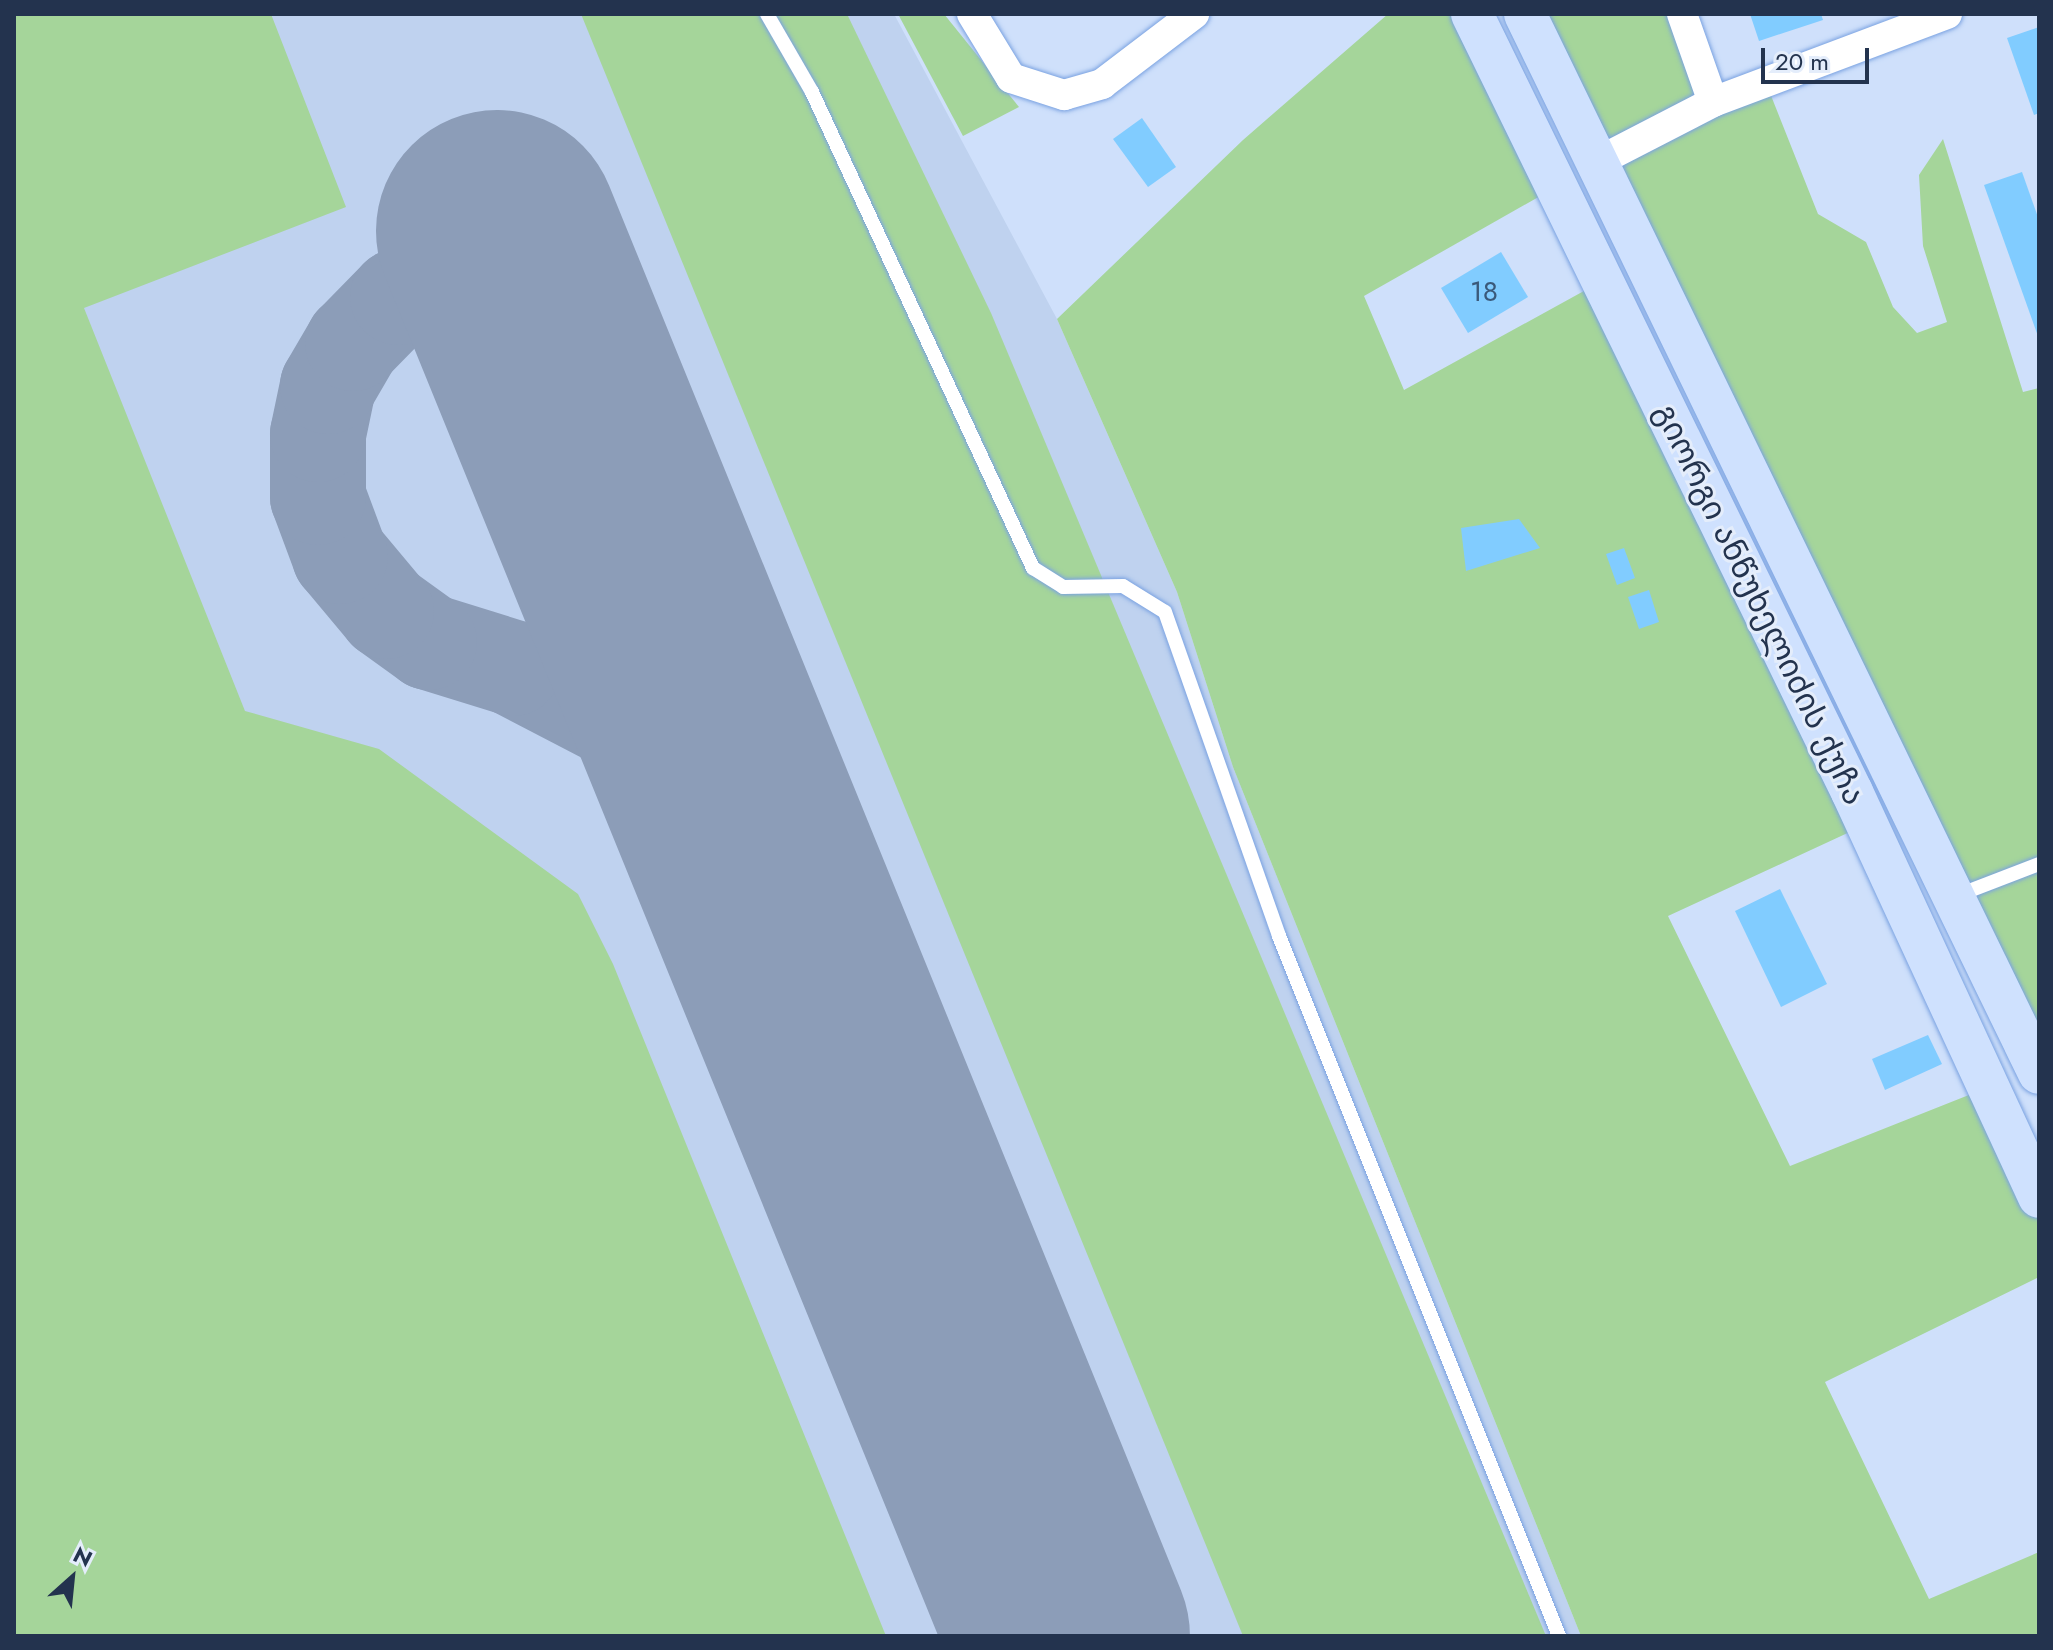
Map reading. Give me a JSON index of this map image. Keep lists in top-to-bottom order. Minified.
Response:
{"streets":{"main road":["გიორგი ანწუხელიძის ქუჩა"]},"house_numbers":["18"],"scale_bar":"20 m","north":"top right"}
